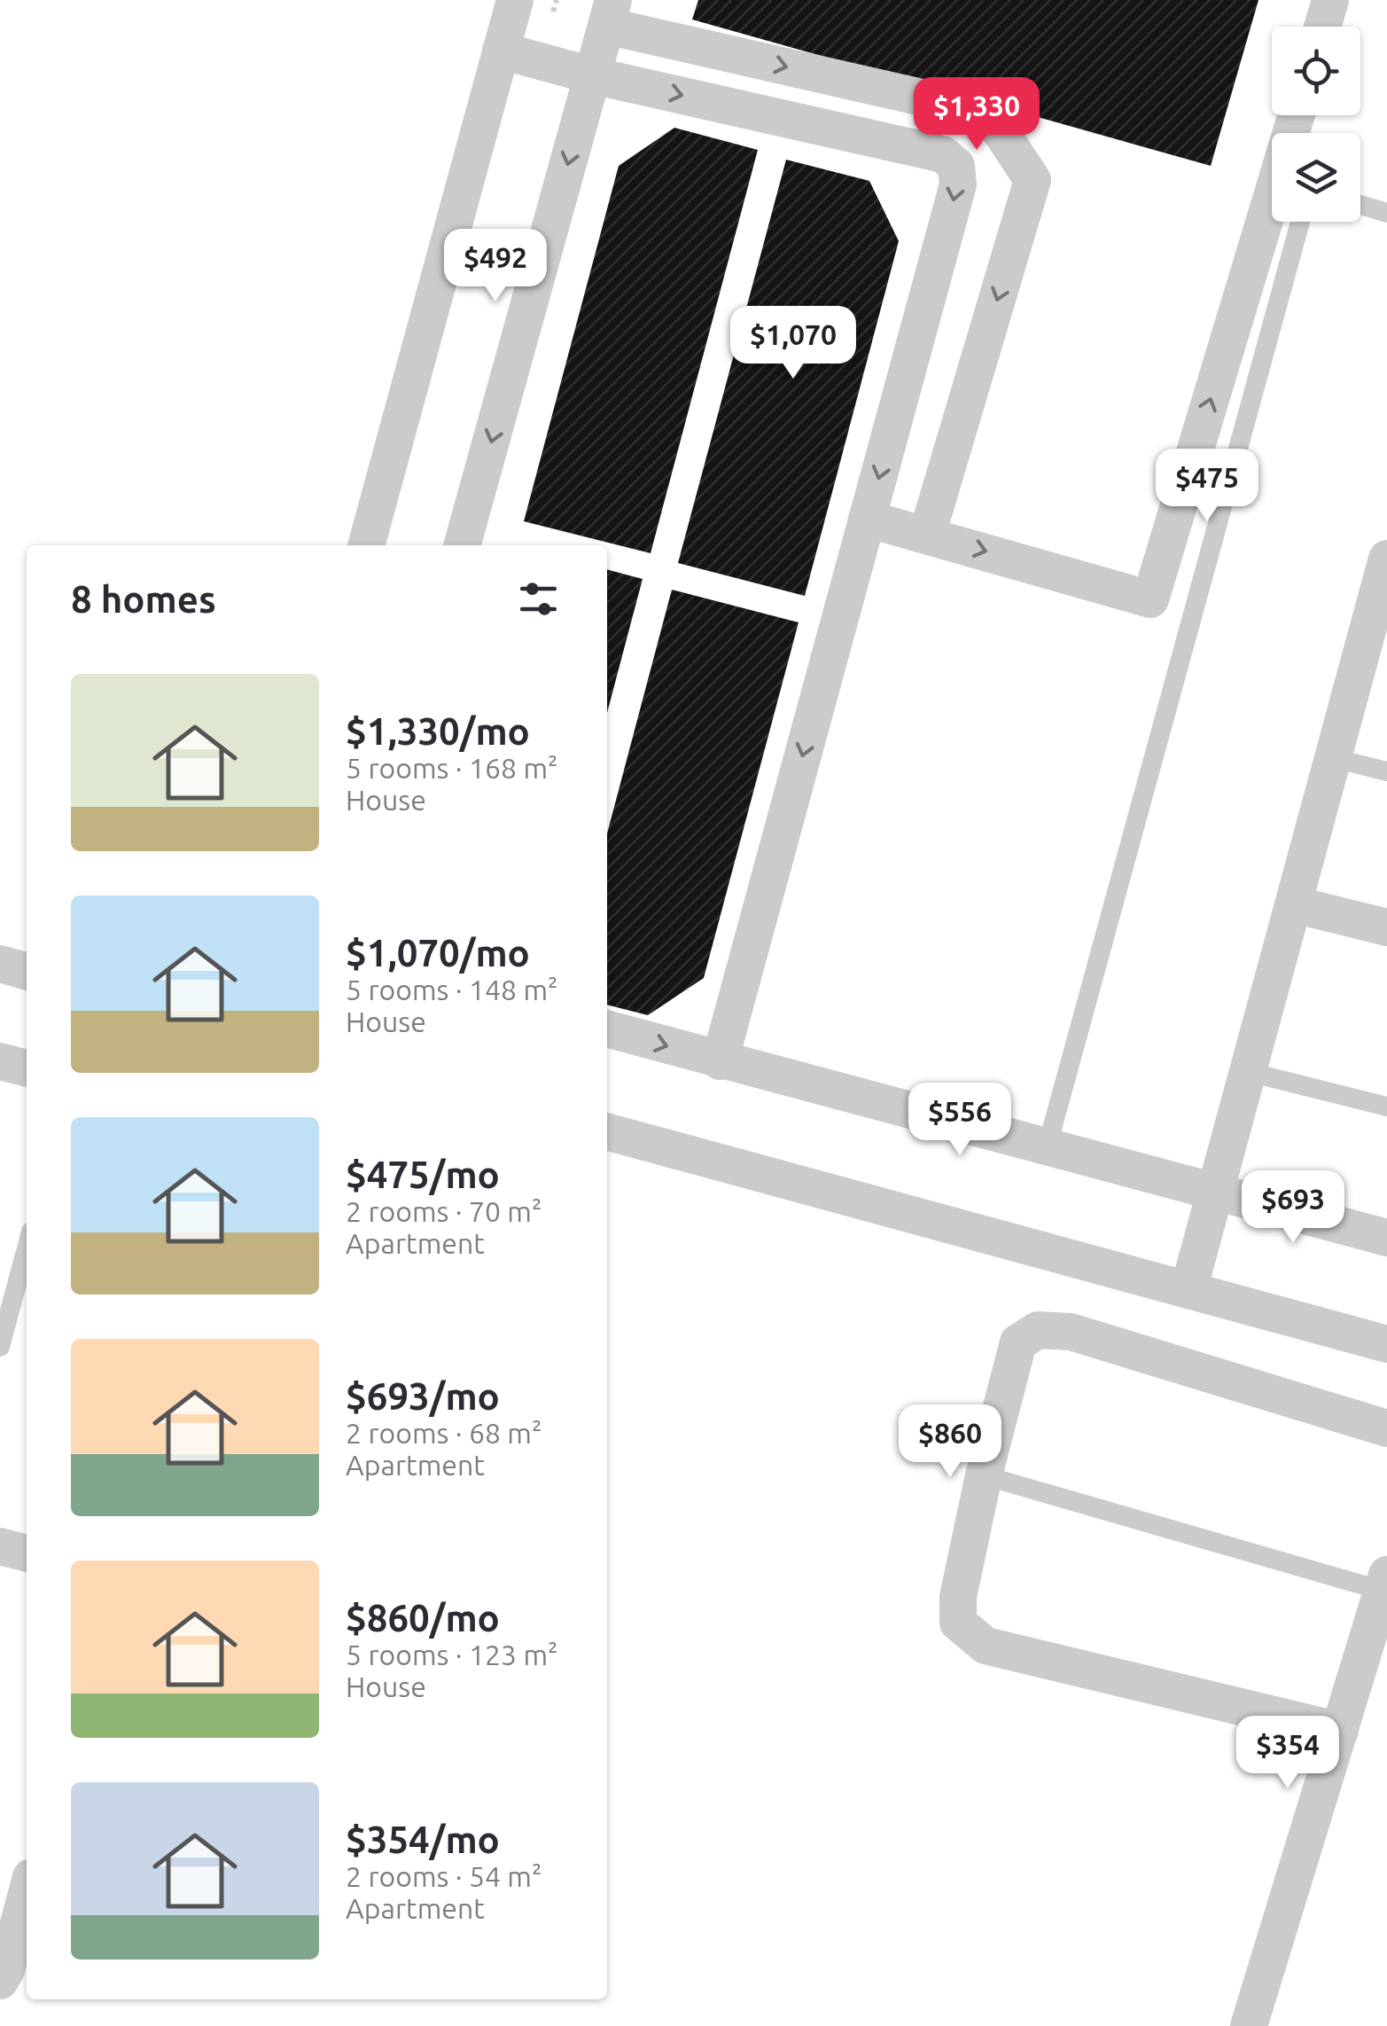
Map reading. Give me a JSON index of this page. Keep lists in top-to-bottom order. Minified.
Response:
{"page":{"price":["$1,330","$492","$1,070","$475","$556","$693","$860","$354"],"heading":"8 homes","list":[{"name":"$1,330/mo","note":"5 rooms · 168 m² · House"},{"name":"$1,070/mo","note":"5 rooms · 148 m² · House"},{"name":"$475/mo","note":"2 rooms · 70 m² · Apartment"},{"name":"$693/mo","note":"2 rooms · 68 m² · Apartment"},{"name":"$860/mo","note":"5 rooms · 123 m² · House"},{"name":"$354/mo","note":"2 rooms · 54 m² · Apartment"}]}}
